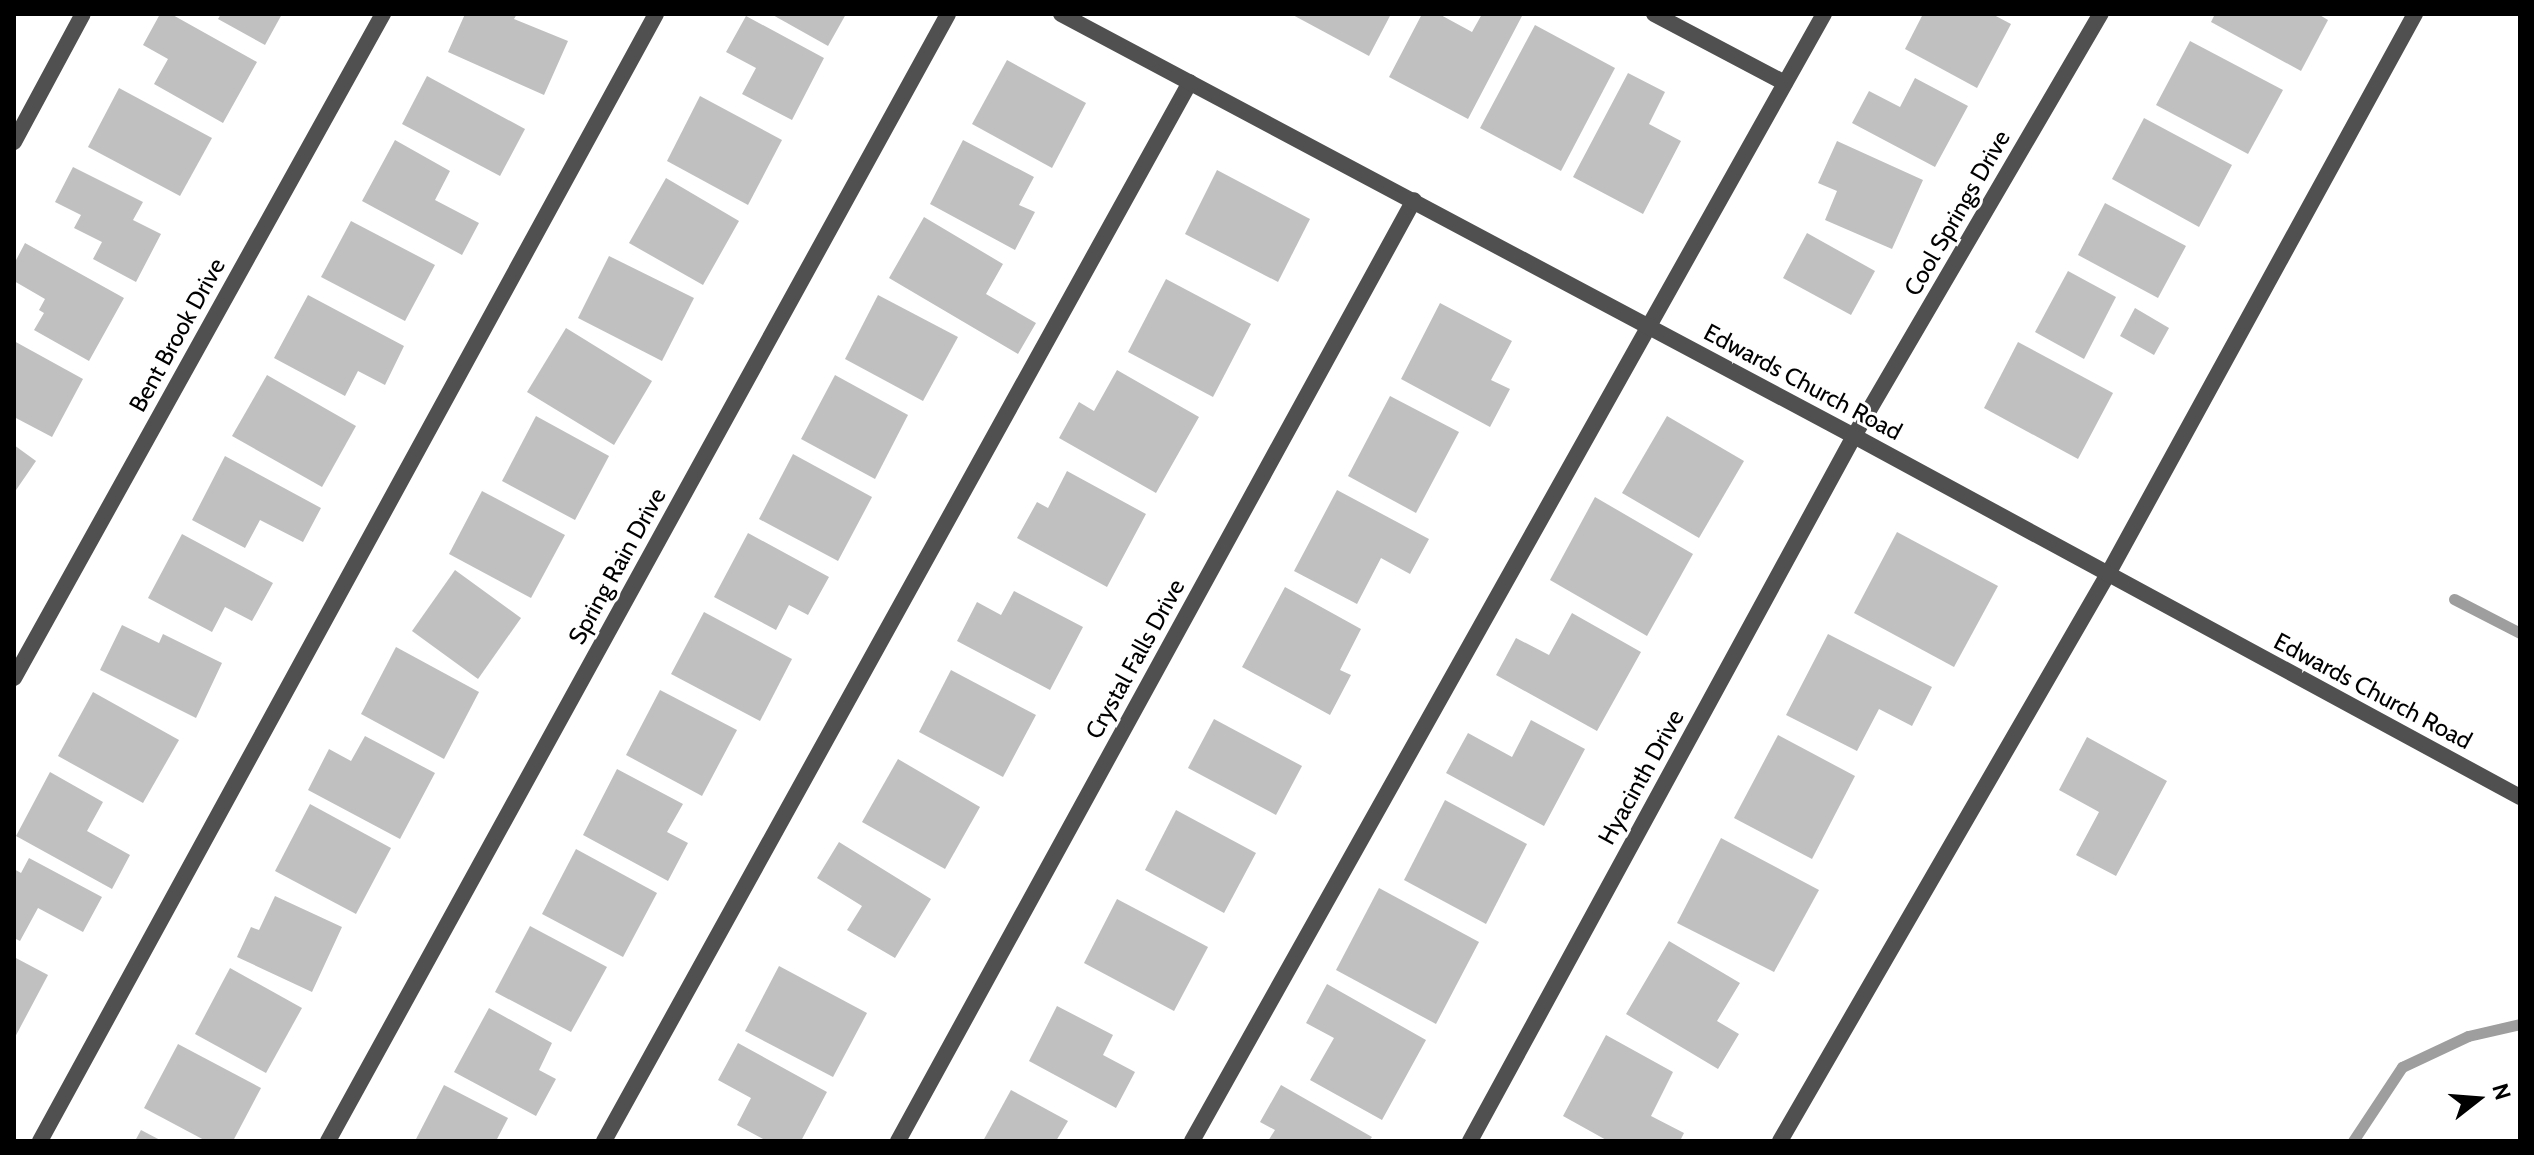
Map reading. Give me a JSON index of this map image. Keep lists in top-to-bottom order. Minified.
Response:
{"streets":{"street":["Cool Springs Drive","Bent Brook Drive","Edwards Church Road","Spring Rain Drive","Crystal Falls Drive","Hyacinth Drive"]},"crossings":[["Cool Springs Drive","Edwards Church Road"],["Cool Springs Drive","Hyacinth Drive"],["Edwards Church Road","Crystal Falls Drive"],["Edwards Church Road","Hyacinth Drive"]],"north":"right"}
